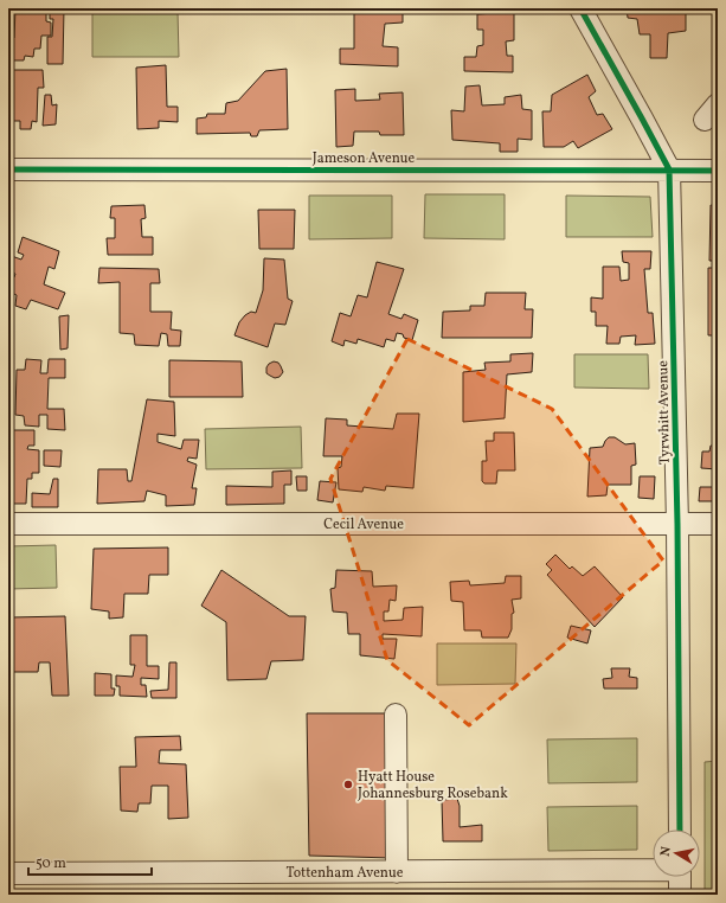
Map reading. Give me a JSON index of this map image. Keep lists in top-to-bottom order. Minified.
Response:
{"streets":{"street":["Jameson Avenue","Tyrwhitt Avenue","Cecil Avenue","Tottenham Avenue"]},"crossings":[["Jameson Avenue","Tyrwhitt Avenue"],["Tyrwhitt Avenue","Cecil Avenue"]],"places":["Hyatt House Johannesburg Rosebank"],"scale_bar":"50 m","north":"left"}
